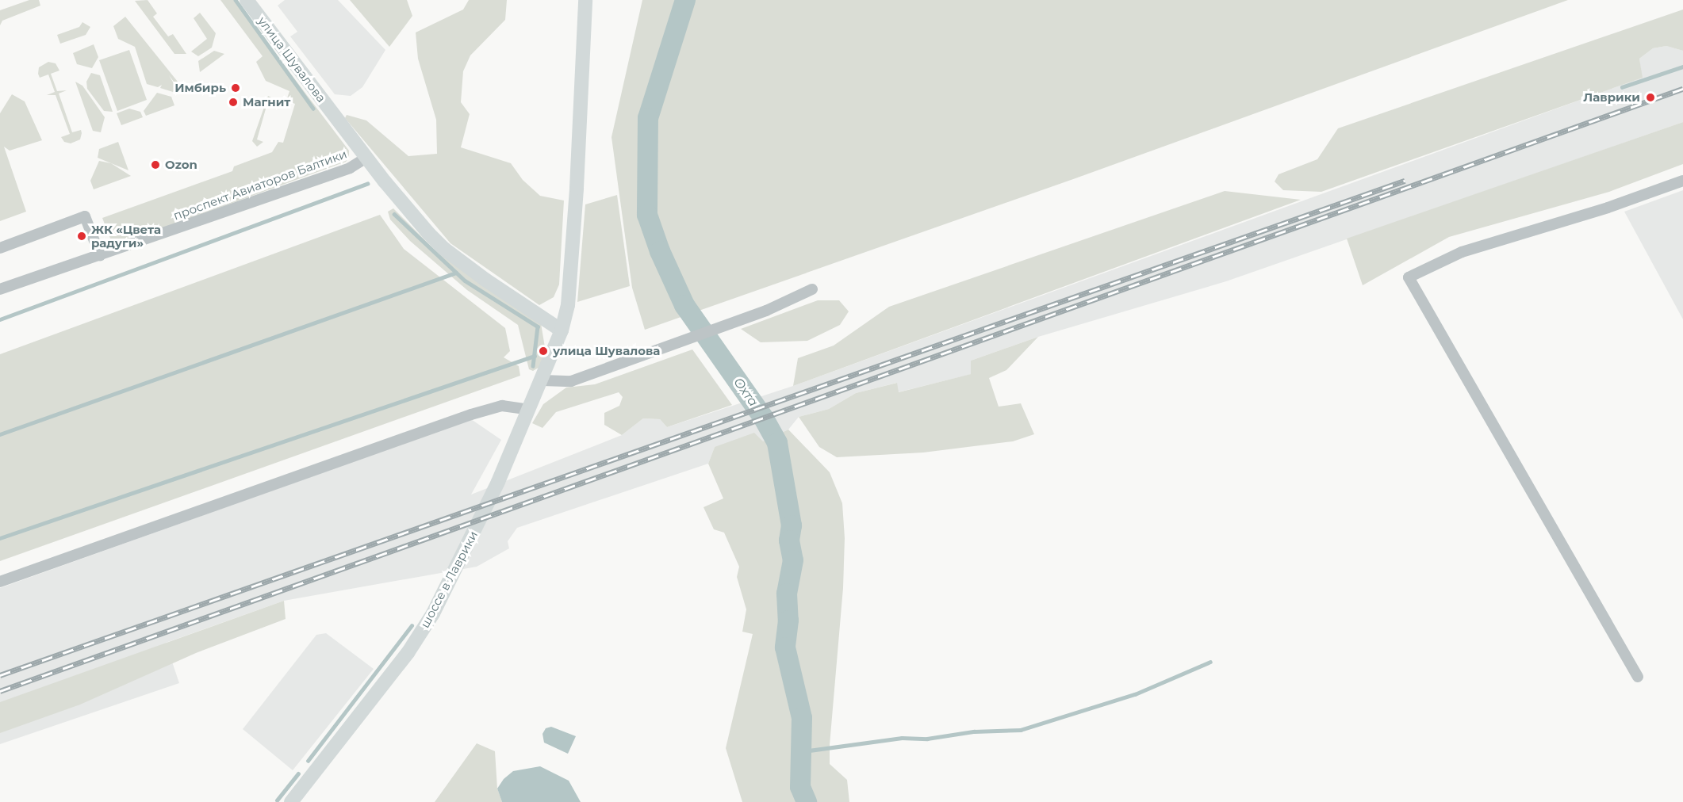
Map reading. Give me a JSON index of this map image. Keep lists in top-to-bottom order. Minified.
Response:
{"streets":{"street":["улица Шувалова","проспект Авиаторов Балтики","шоссе в Лаврики"]},"crossings":[["улица Шувалова","проспект Авиаторов Балтики"],["улица Шувалова","шоссе в Лаврики"]],"water":["Охта"],"places":["Имбирь","Лаврики","Магнит","Ozon","ЖК «Цвета радуги»","улица Шувалова"]}
